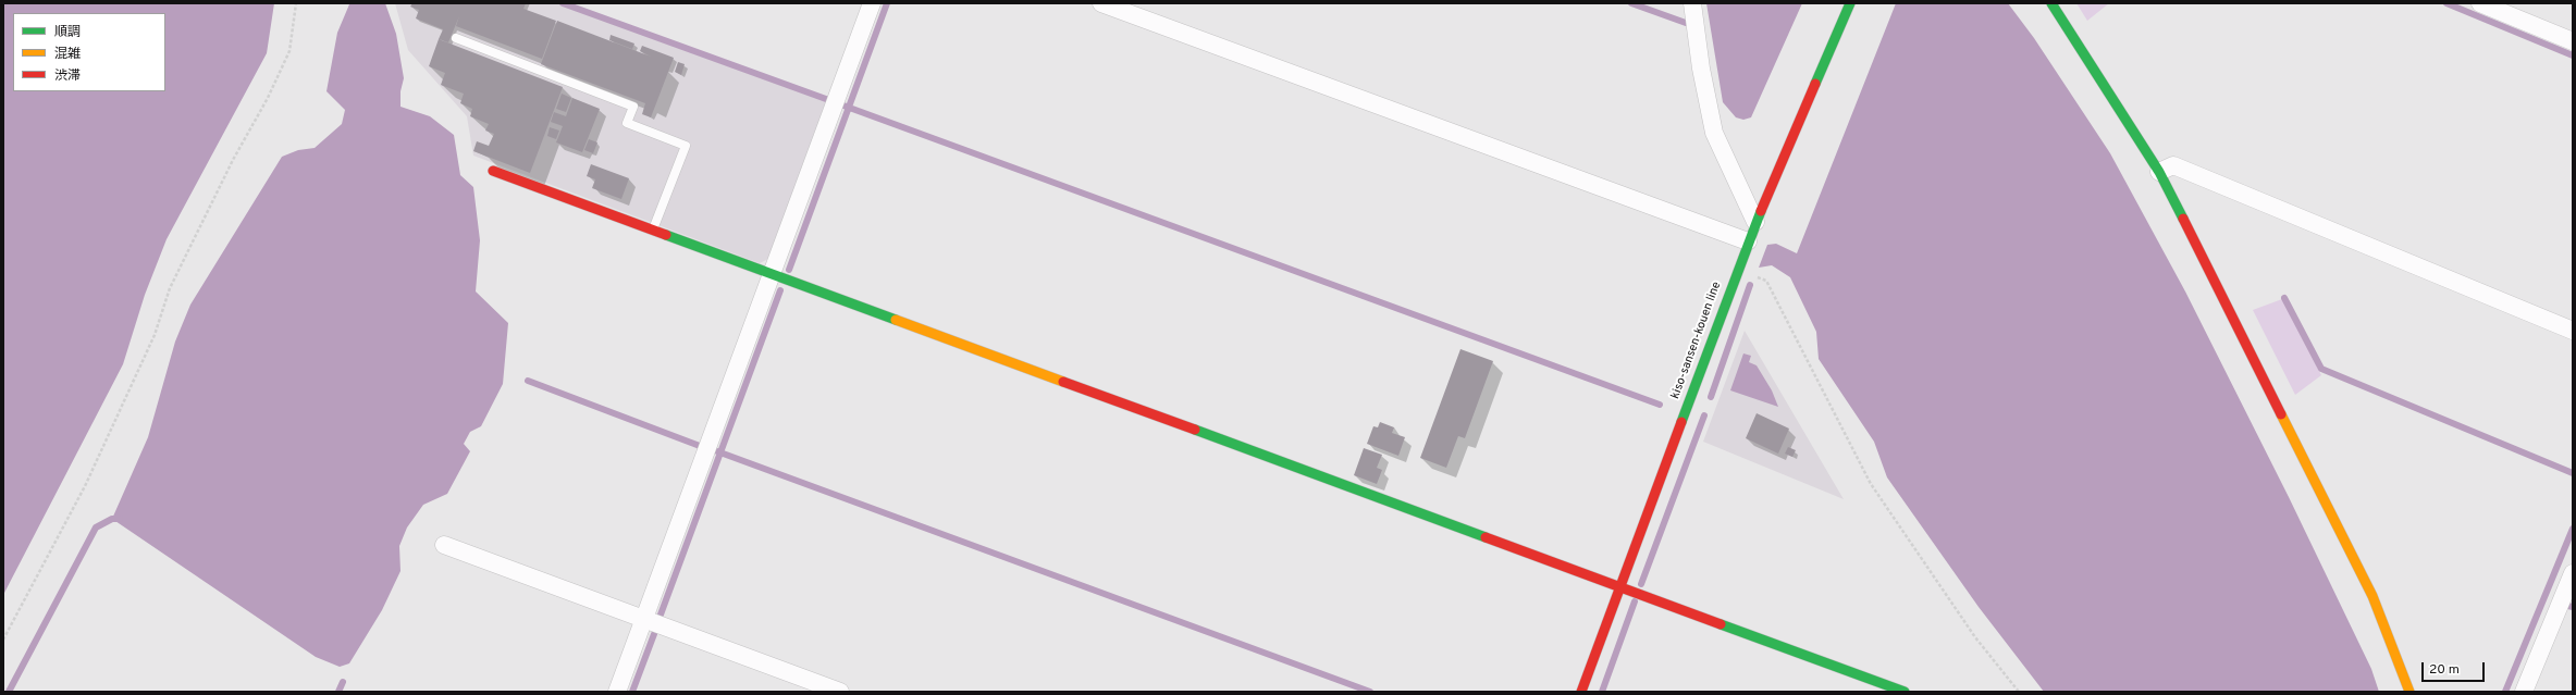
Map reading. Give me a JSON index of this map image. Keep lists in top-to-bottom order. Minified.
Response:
{"streets":{"street":["kiso-sansen-kouen line"]},"legend":["順調","混雑","渋滞"],"scale_bar":"20 m"}
